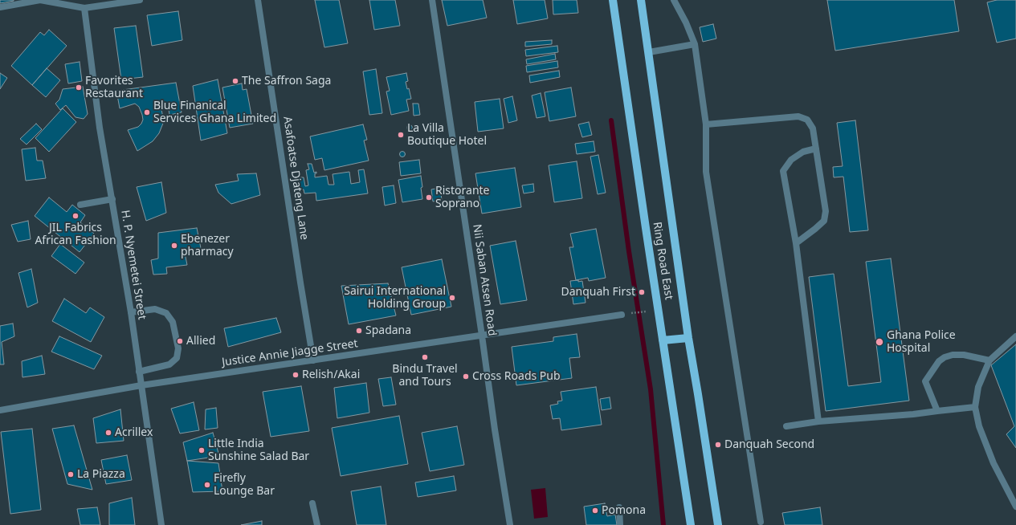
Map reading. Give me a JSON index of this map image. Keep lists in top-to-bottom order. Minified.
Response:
{"streets":{"main road":["Ring Road East"],"street":["Asafoatse Djateng Lane","H. P. Nyemetei Street","Nii Saban Atsen Road","Justice Annie Jiagge Street"]},"crossings":[["Asafoatse Djateng Lane","Justice Annie Jiagge Street"],["H. P. Nyemetei Street","Justice Annie Jiagge Street"],["Nii Saban Atsen Road","Justice Annie Jiagge Street"]],"places":["The Saffron Saga","Favorites Restaurant","Blue Finanical Services Ghana Limited","La Villa Boutique Hotel","Ristorante Soprano","JIL Fabrics African Fashion","Ebenezer pharmacy","Danquah First","Sairui International Holding Group","Spadana","Allied","Ghana Police Hospital","Bindu Travel and Tours","Relish/Akai","Cross Roads Pub","Acrillex","Danquah Second","Little India Sunshine Salad Bar","La Piazza","Firefly Lounge Bar","Pomona"]}
